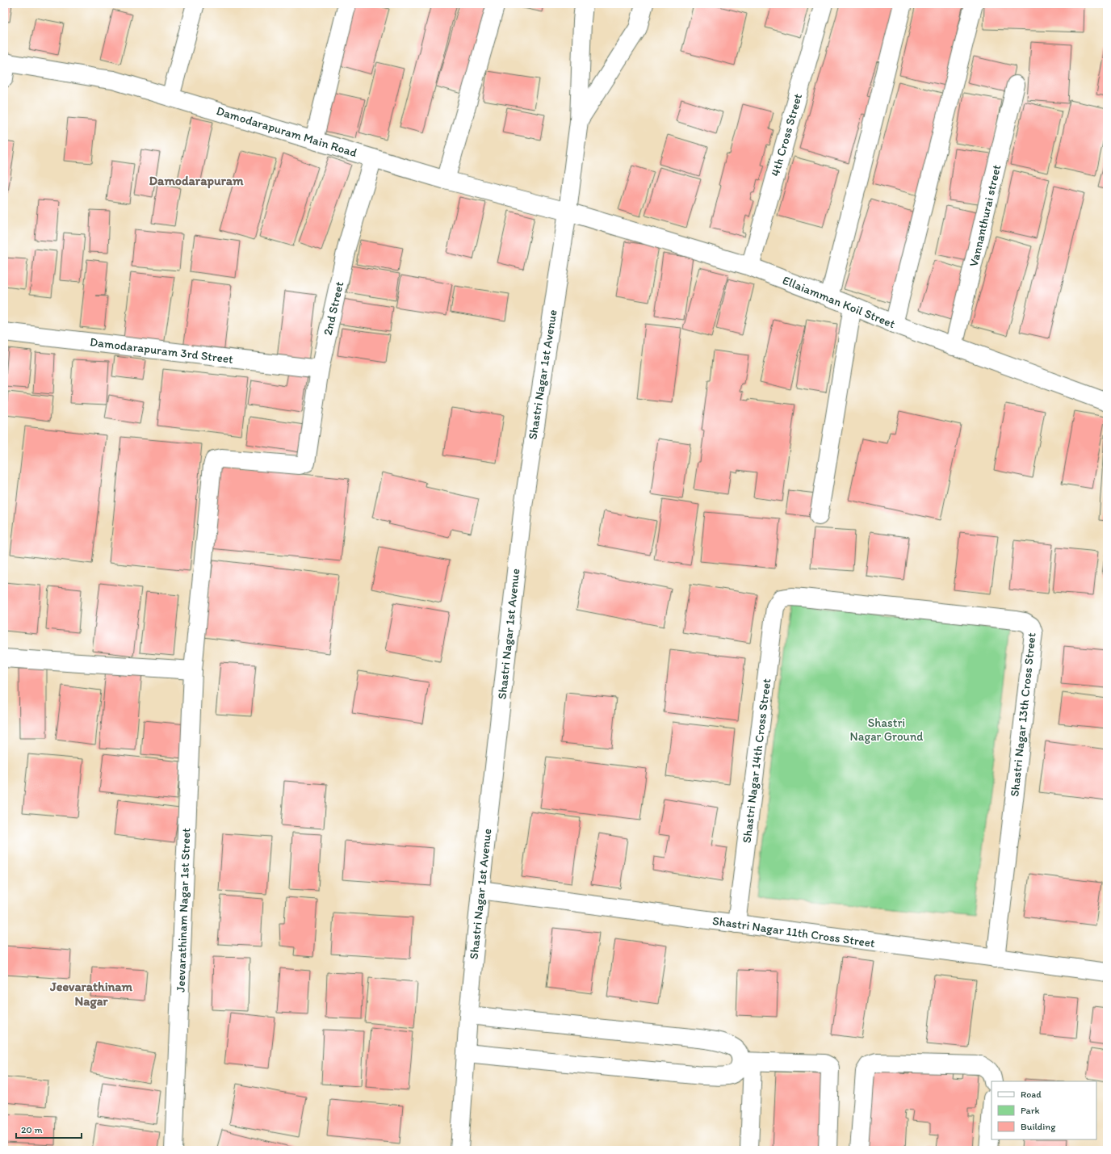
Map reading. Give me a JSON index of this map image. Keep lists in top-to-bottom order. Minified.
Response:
{"streets":{"street":["Damodarapuram Main Road","4th Cross Street","Vannanthurai street","Ellaiamman Koil Street","2nd Street","Damodarapuram 3rd Street","Shastri Nagar 1st Avenue","Shastri Nagar 13th Cross Street","Shastri Nagar 14th Cross Street","Jeevarathinam Nagar 1st Street","Shastri Nagar 11th Cross Street"]},"crossings":[["Damodarapuram Main Road","Ellaiamman Koil Street"],["Damodarapuram Main Road","2nd Street"],["Damodarapuram Main Road","Shastri Nagar 1st Avenue"],["4th Cross Street","Ellaiamman Koil Street"],["Vannanthurai street","Ellaiamman Koil Street"],["Ellaiamman Koil Street","Shastri Nagar 1st Avenue"],["2nd Street","Damodarapuram 3rd Street"],["2nd Street","Jeevarathinam Nagar 1st Street"],["Shastri Nagar 1st Avenue","Shastri Nagar 11th Cross Street"],["Shastri Nagar 13th Cross Street","Shastri Nagar 14th Cross Street"],["Shastri Nagar 13th Cross Street","Shastri Nagar 11th Cross Street"],["Shastri Nagar 14th Cross Street","Shastri Nagar 11th Cross Street"]],"districts":["Damodarapuram","Jeevarathinam Nagar"],"parks":["Shastri Nagar Ground"],"legend":["Road","Park","Building"],"scale_bar":"20 m"}
